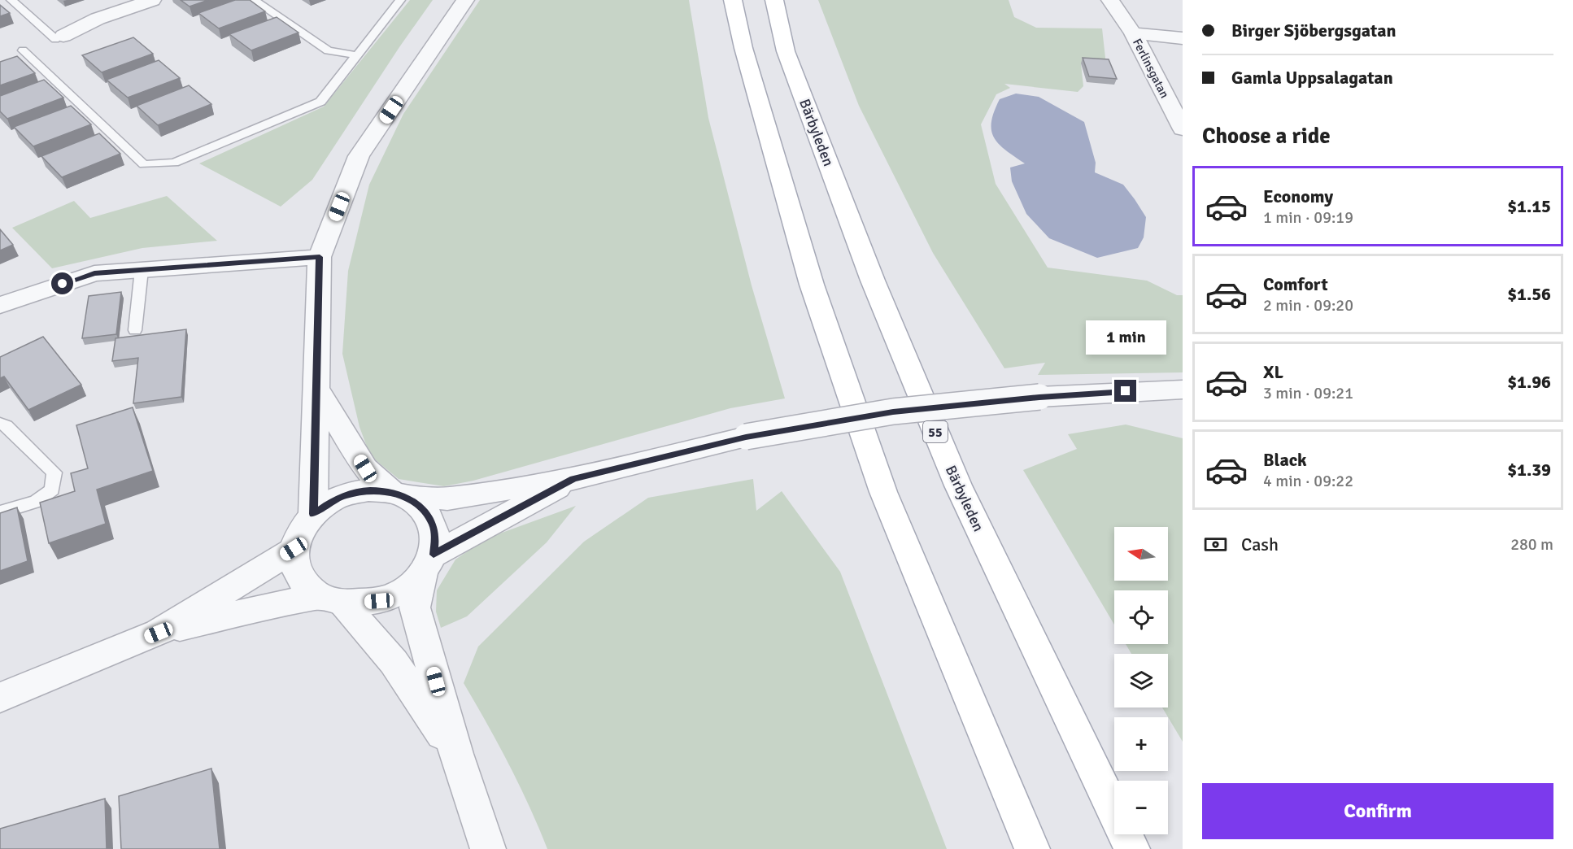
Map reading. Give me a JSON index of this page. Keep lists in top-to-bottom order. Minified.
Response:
{"streets":{"main road":["Bärbyleden","55"],"street":["Ferlinsgatan"]},"north":"left","page":{"banner":["Birger Sjöbergsgatan","Gamla Uppsalagatan"],"heading":"Choose a ride","list":[{"name":"Economy","note":"1 min · 09:19","value":"$1.15"},{"name":"Comfort","note":"2 min · 09:20","value":"$1.56"},{"name":"XL","note":"3 min · 09:21","value":"$1.96"},{"name":"Black","note":"4 min · 09:22","value":"$1.39"}],"bubble":"1 min","pay":["Cash","280 m"],"map_buttons":["+","−"],"buttons":"Confirm"}}
